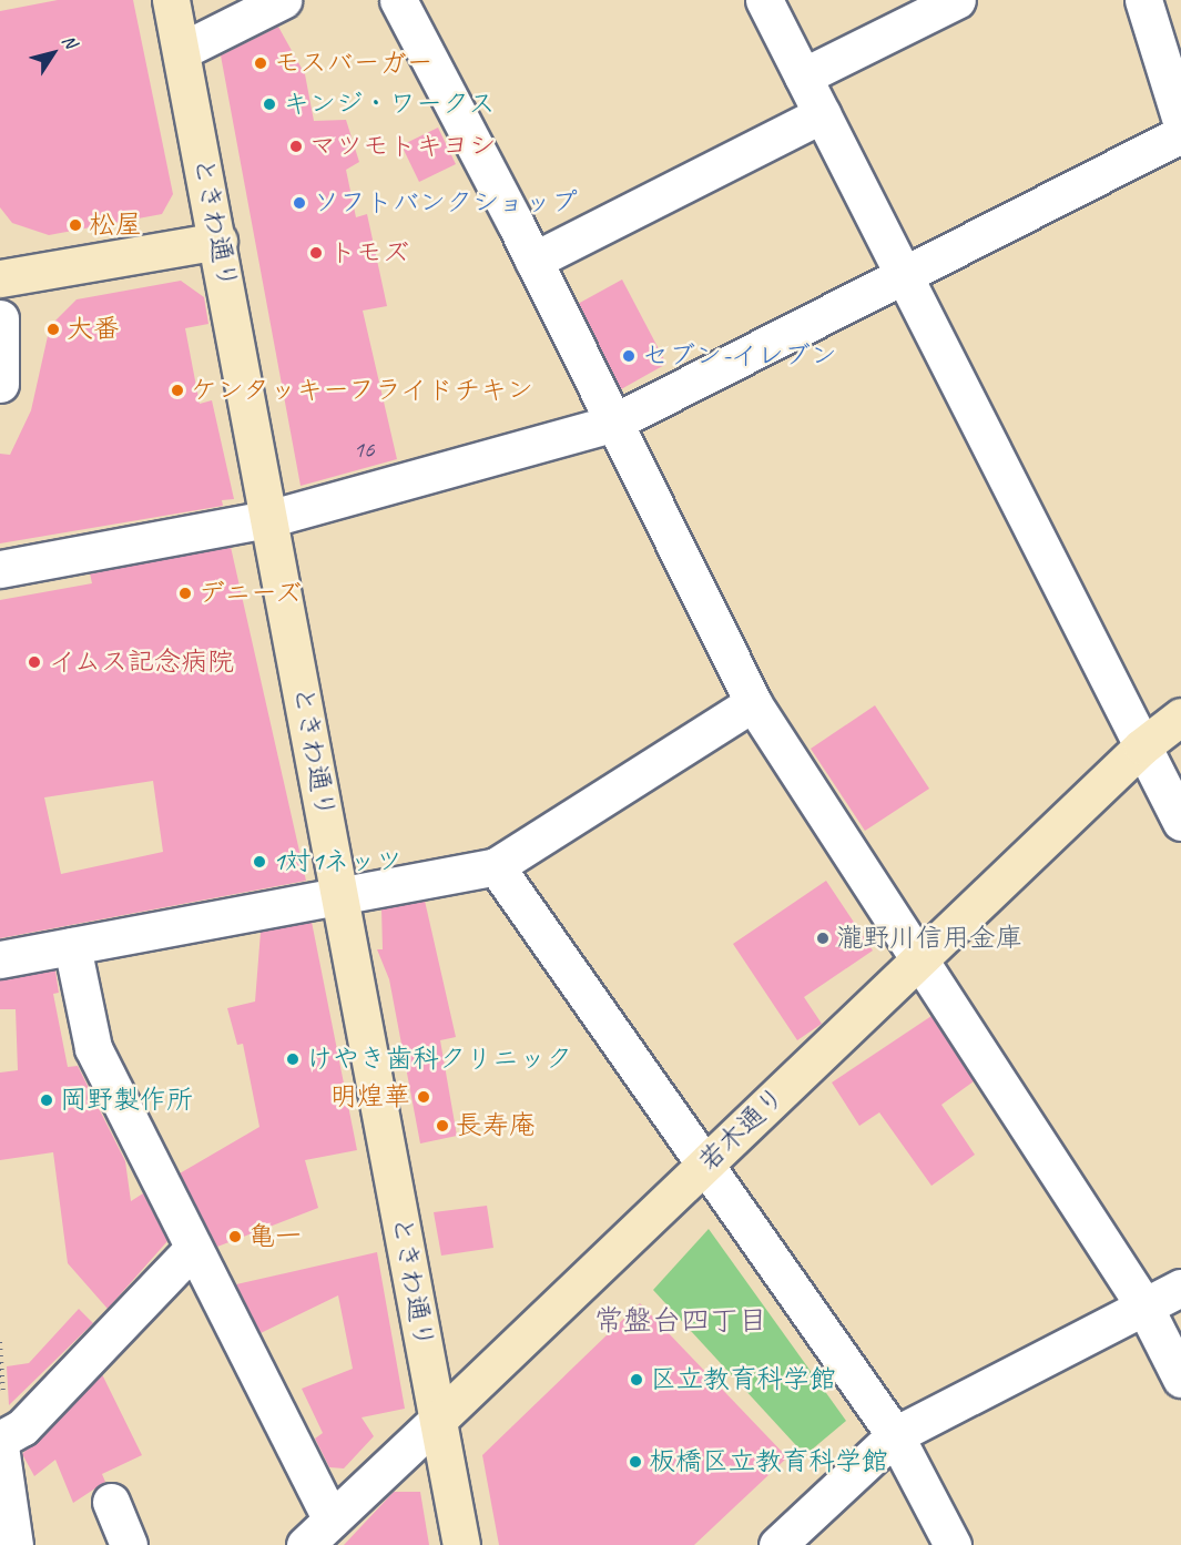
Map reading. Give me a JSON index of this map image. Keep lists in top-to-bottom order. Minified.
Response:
{"streets":{"street":["ときわ通り","若木通り"]},"crossings":[["ときわ通り","若木通り"]],"districts":["常盤台四丁目"],"places":["モスバーガー","キンジ・ワークス","マツモトキヨシ","ソフトバンクショップ","松屋","トモズ","大番","セブン-イレブン","ケンタッキーフライドチキン","デニーズ","イムス記念病院","1対1ネッツ","瀧野川信用金庫","けやき歯科クリニック","明煌華","岡野製作所","長寿庵","亀一","区立教育科学館","板橋区立教育科学館"],"house_numbers":["16"],"north":"top right"}
